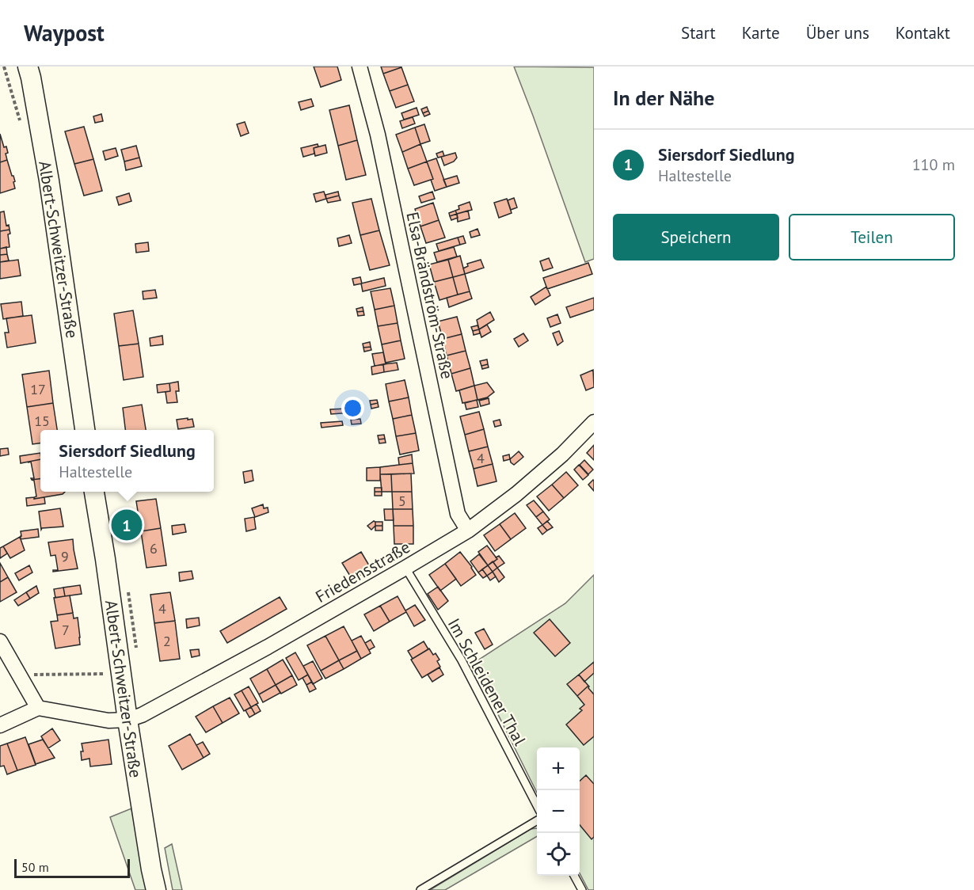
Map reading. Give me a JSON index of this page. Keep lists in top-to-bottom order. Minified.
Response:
{"streets":{"main road":["Albert-Schweitzer-Straße"],"street":["Elsa-Brändström-Straße","Friedensstraße"],"lane":["Im Schleidener Thal"]},"crossings":[["Albert-Schweitzer-Straße","Friedensstraße"],["Elsa-Brändström-Straße","Friedensstraße"],["Friedensstraße","Im Schleidener Thal"]],"house_numbers":["17","15","4","5","6","9","4","7","2"],"scale_bar":"50 m","page":{"header":"Waypost","nav":["Start","Karte","Über uns","Kontakt"],"heading":"In der Nähe","list":[{"mark":"1","name":"Siersdorf Siedlung","note":"Haltestelle","value":"110 m"}],"buttons":["Speichern","Teilen"],"popup":["Siersdorf Siedlung","Haltestelle"],"pins":"1","map_buttons":["+","−"],"scale":"50 m"}}
